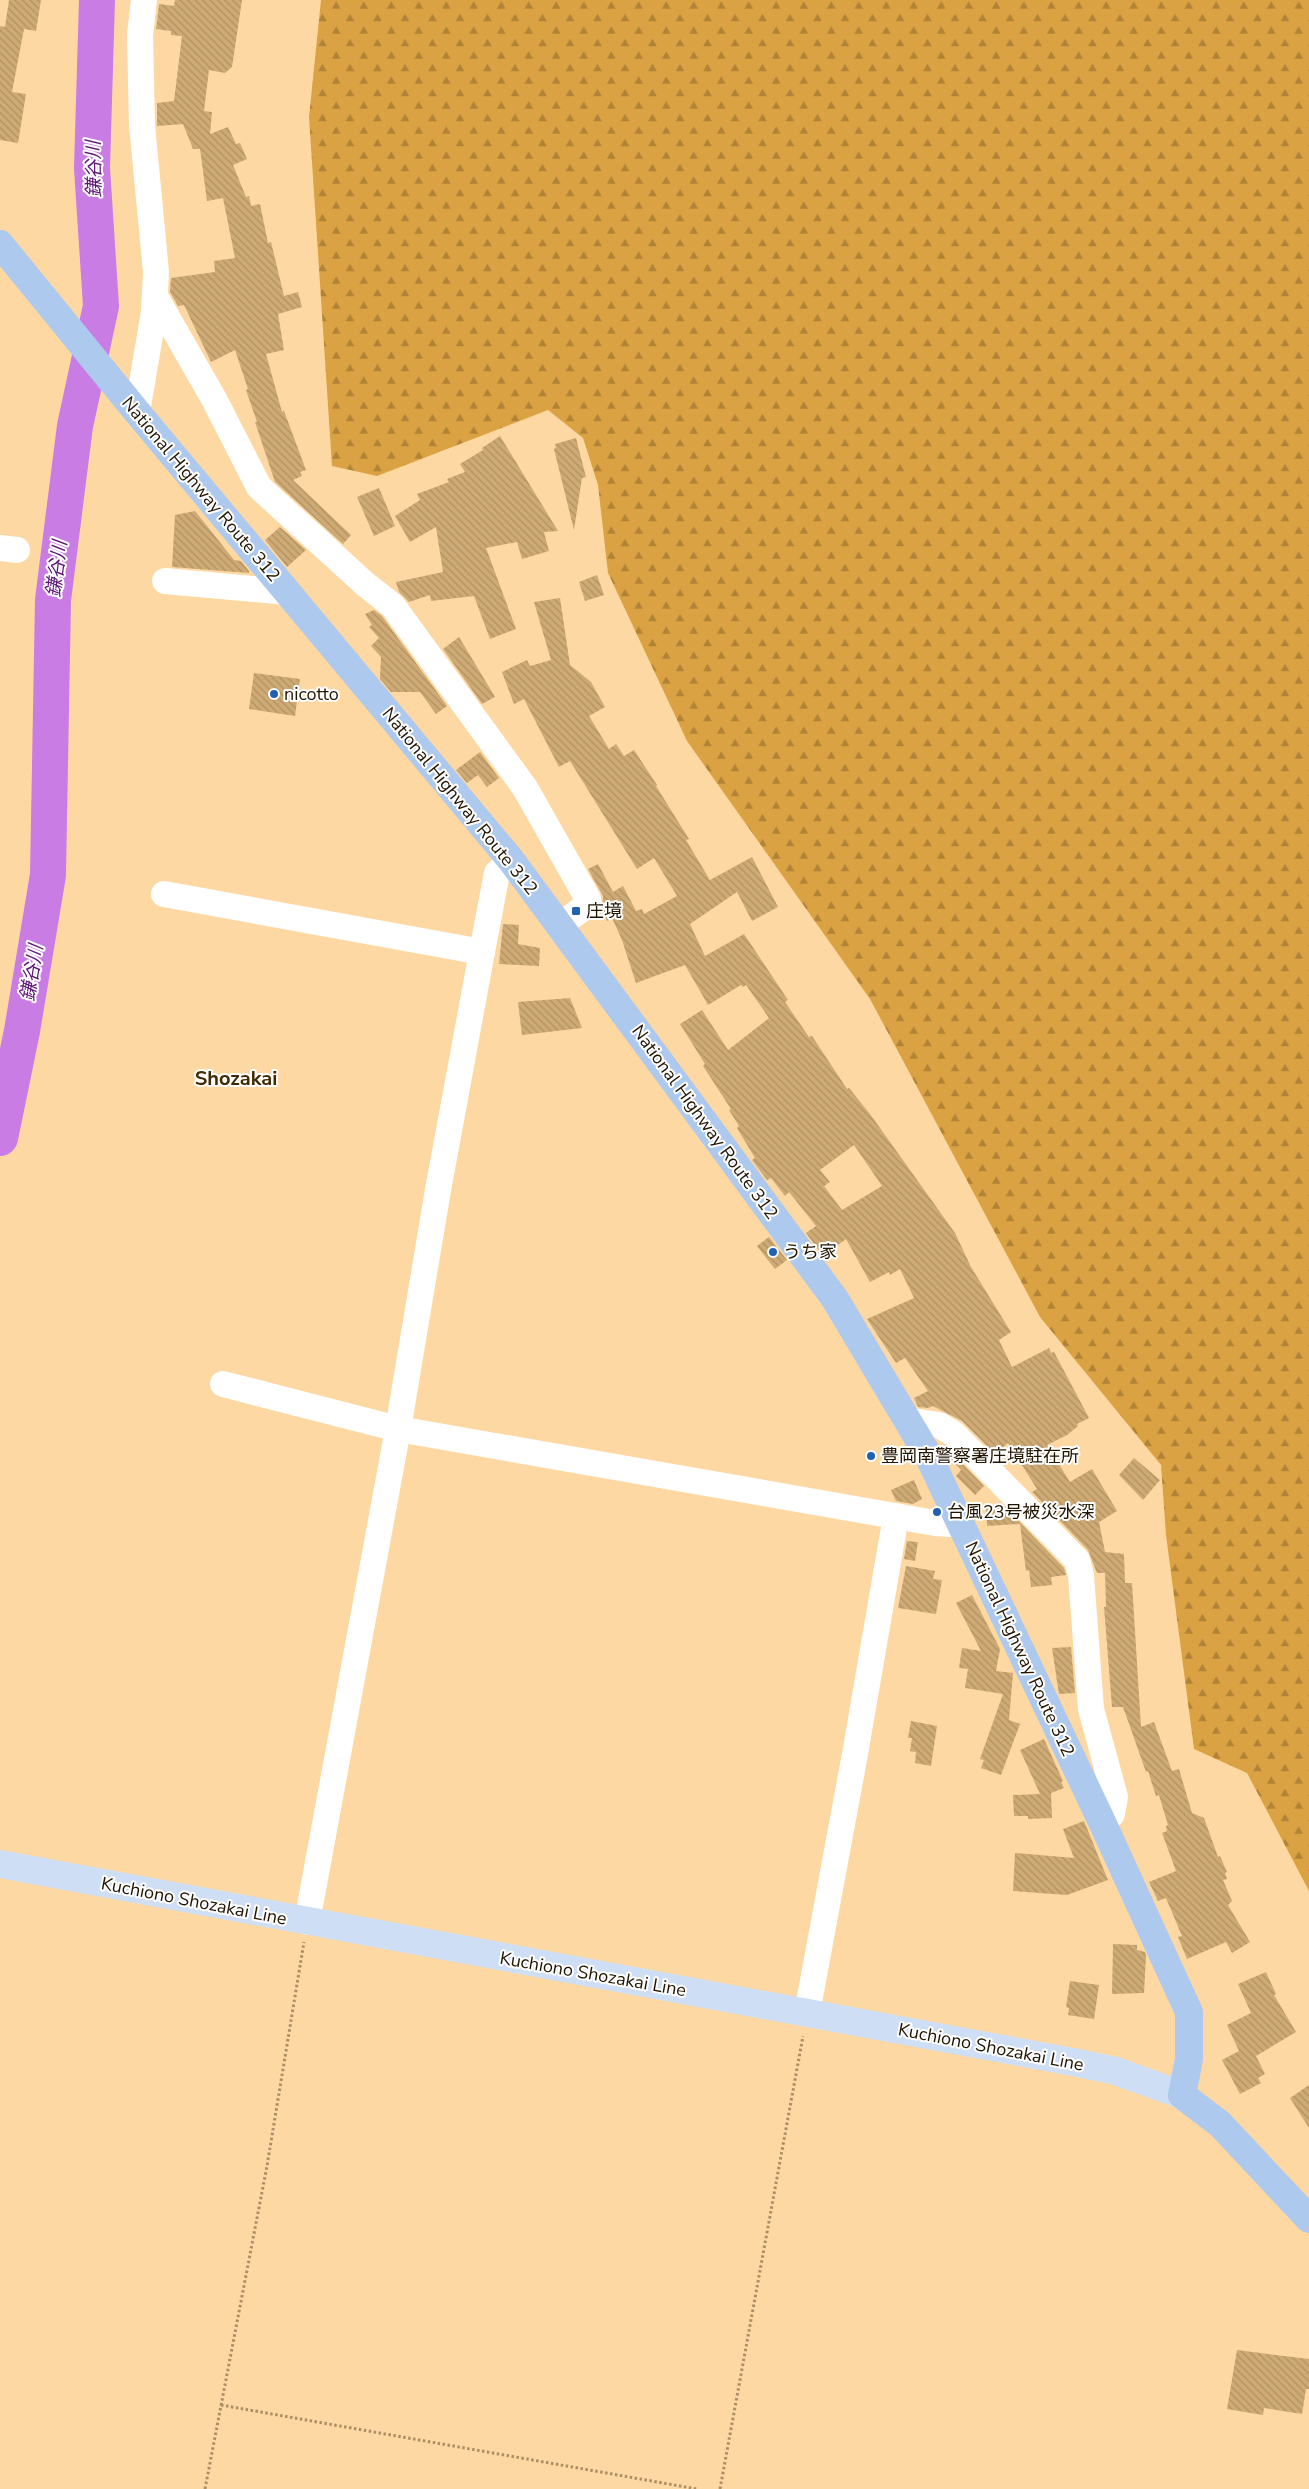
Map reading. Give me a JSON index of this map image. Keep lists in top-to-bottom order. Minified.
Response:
{"streets":{"highway":["National Highway Route 312"],"main road":["Kuchiono Shozakai Line"]},"crossings":[["National Highway Route 312","Kuchiono Shozakai Line"]],"districts":["Shozakai"],"water":["鎌谷川"],"places":{"other":["nicotto","うち家","豊岡南警察署庄境駐在所","台風23号被災水深"],"transit":["庄境"]}}
